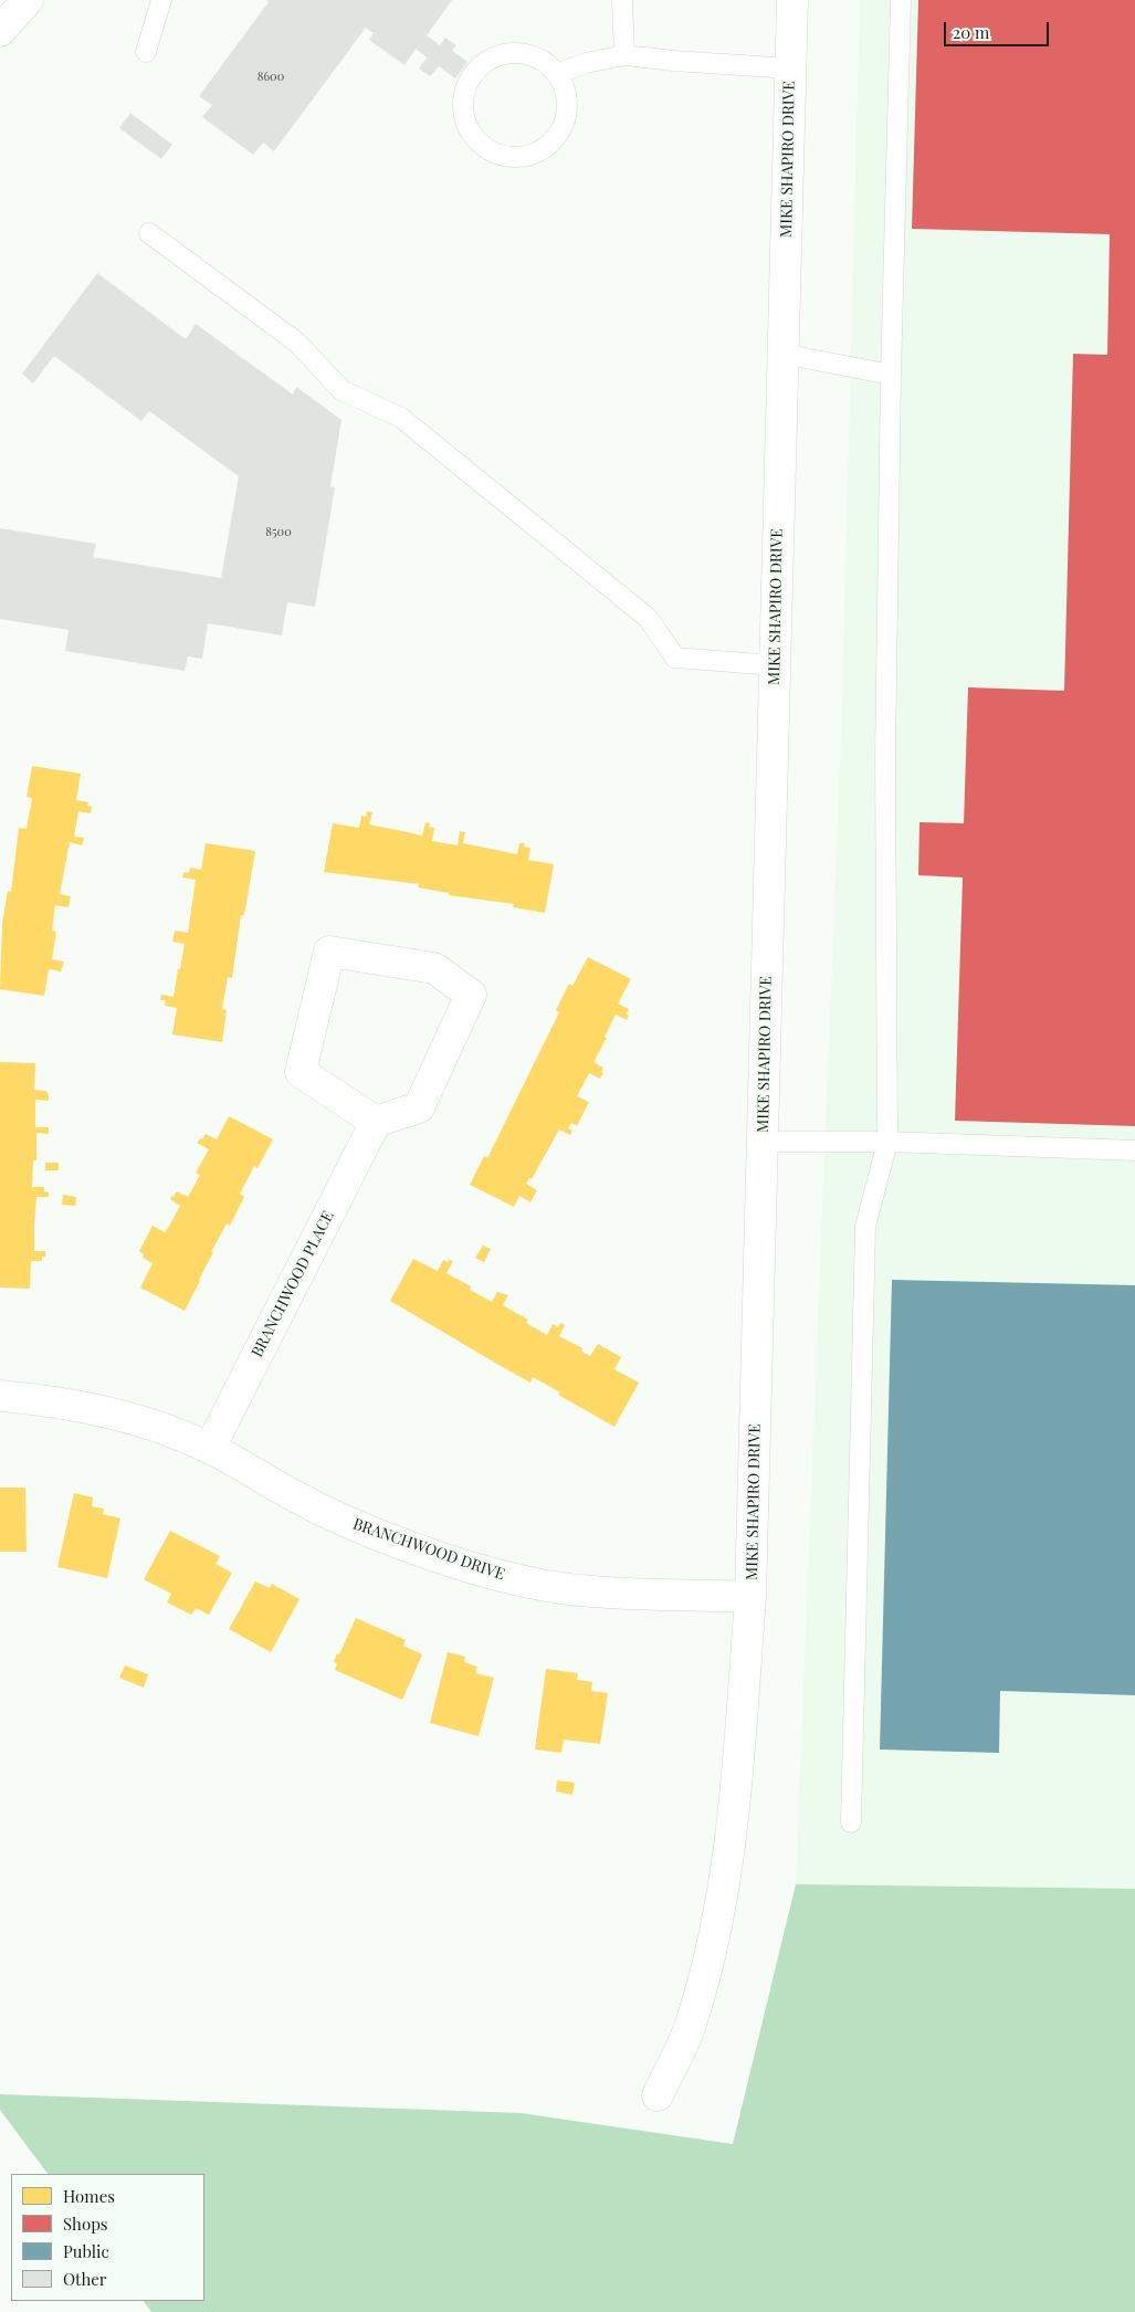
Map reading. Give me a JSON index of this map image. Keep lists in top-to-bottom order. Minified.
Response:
{"streets":{"street":["MIKE SHAPIRO DRIVE","BRANCHWOOD PLACE","BRANCHWOOD DRIVE"]},"crossings":[["MIKE SHAPIRO DRIVE","BRANCHWOOD DRIVE"],["BRANCHWOOD PLACE","BRANCHWOOD DRIVE"]],"house_numbers":["8600","8500"],"legend":["Homes","Shops","Public","Other"],"scale_bar":"20 m"}
